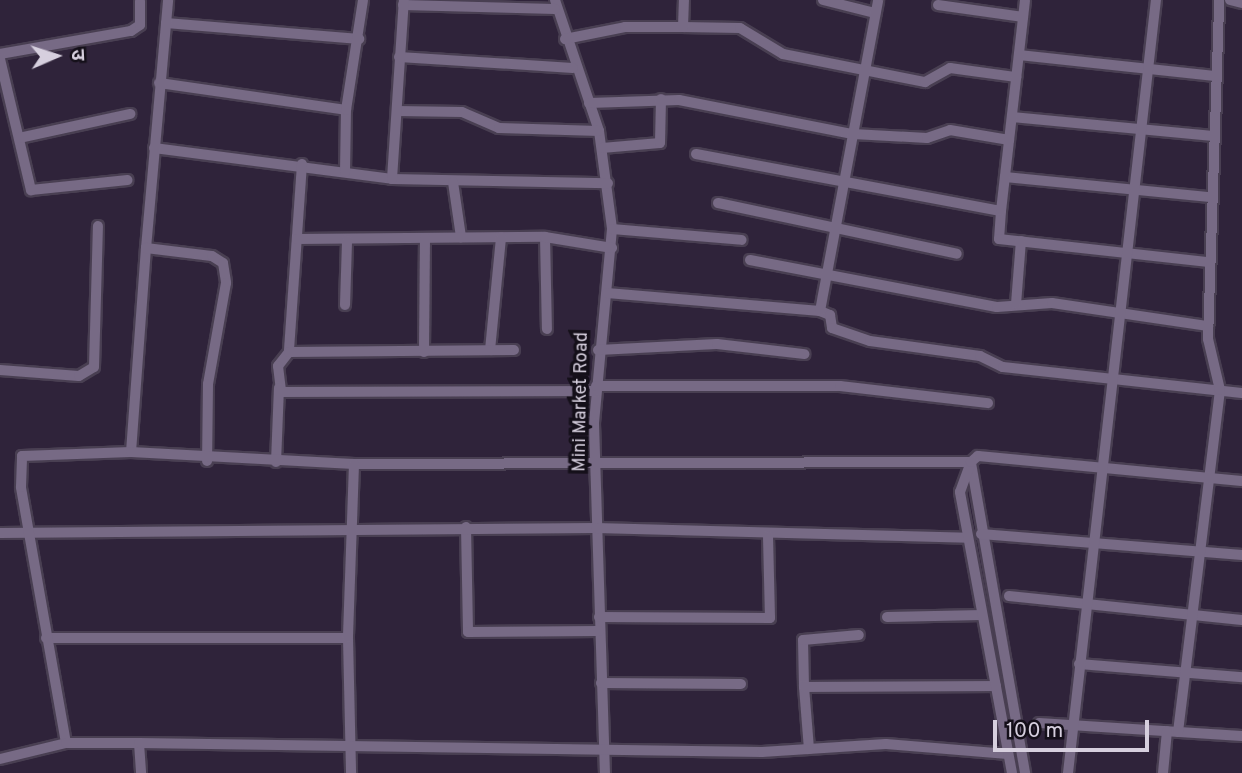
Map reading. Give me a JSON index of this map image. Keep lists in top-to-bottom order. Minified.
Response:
{"streets":{"street":["Mini Market Road"]},"scale_bar":"100 m","north":"right"}
